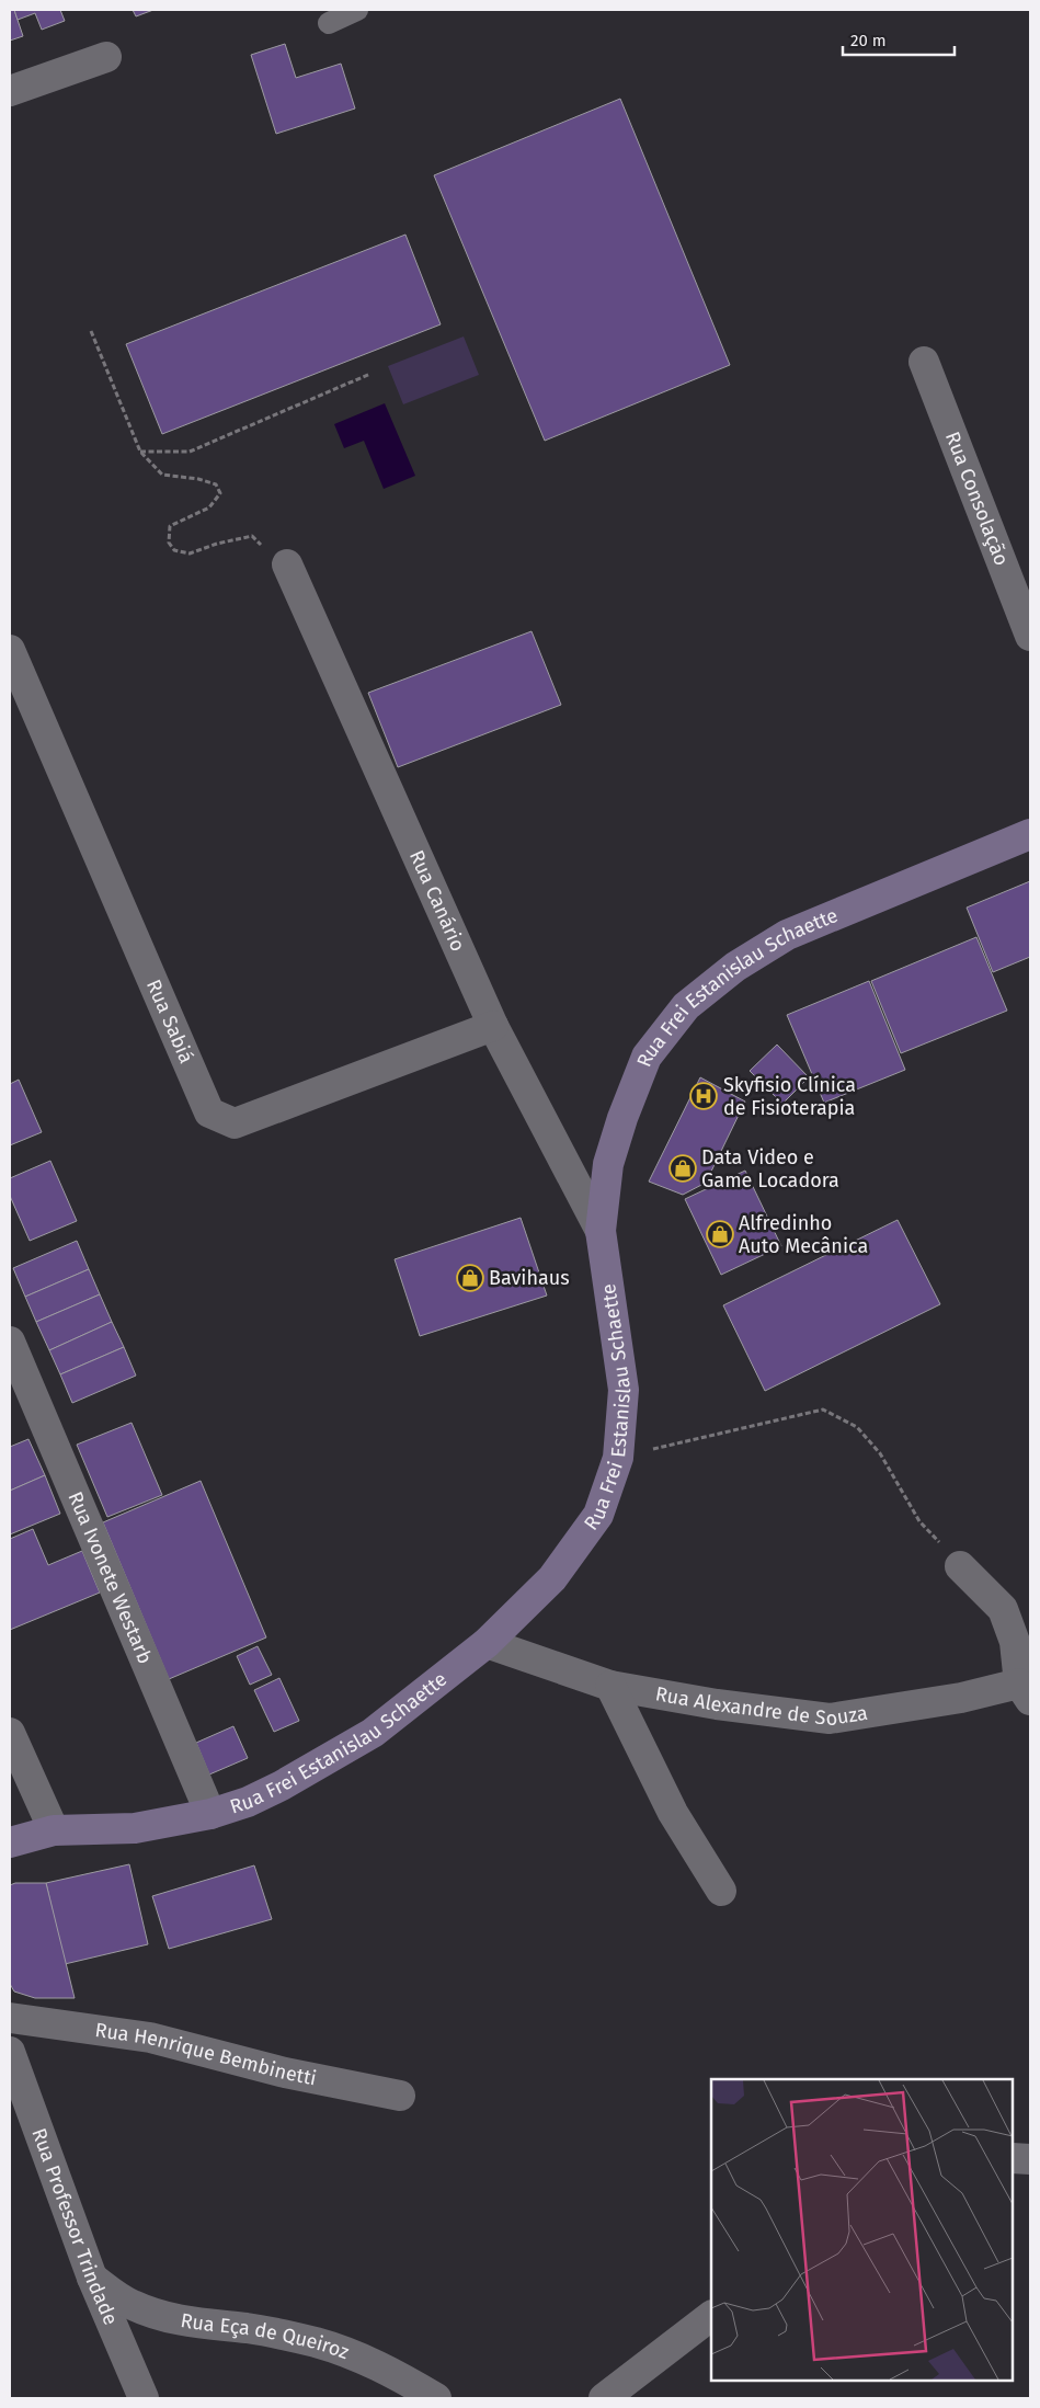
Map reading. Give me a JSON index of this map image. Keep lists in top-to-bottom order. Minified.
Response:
{"streets":{"main road":["Rua Frei Estanislau Schaette"],"street":["Rua Consolação","Rua Canário","Rua Sabiá","Rua Ivonete Westarb","Rua Alexandre de Souza","Rua Henrique Bembinetti","Rua Professor Trindade","Rua Eça de Queiroz"]},"crossings":[["Rua Canário","Rua Frei Estanislau Schaette"],["Rua Canário","Rua Sabiá"],["Rua Frei Estanislau Schaette","Rua Ivonete Westarb"],["Rua Frei Estanislau Schaette","Rua Alexandre de Souza"],["Rua Professor Trindade","Rua Eça de Queiroz"]],"places":{"hospital":["Skyfisio Clínica de Fisioterapia"],"shop":["Data Video e Game Locadora","Alfredinho Auto Mecânica","Bavihaus"]},"scale_bar":"20 m"}
